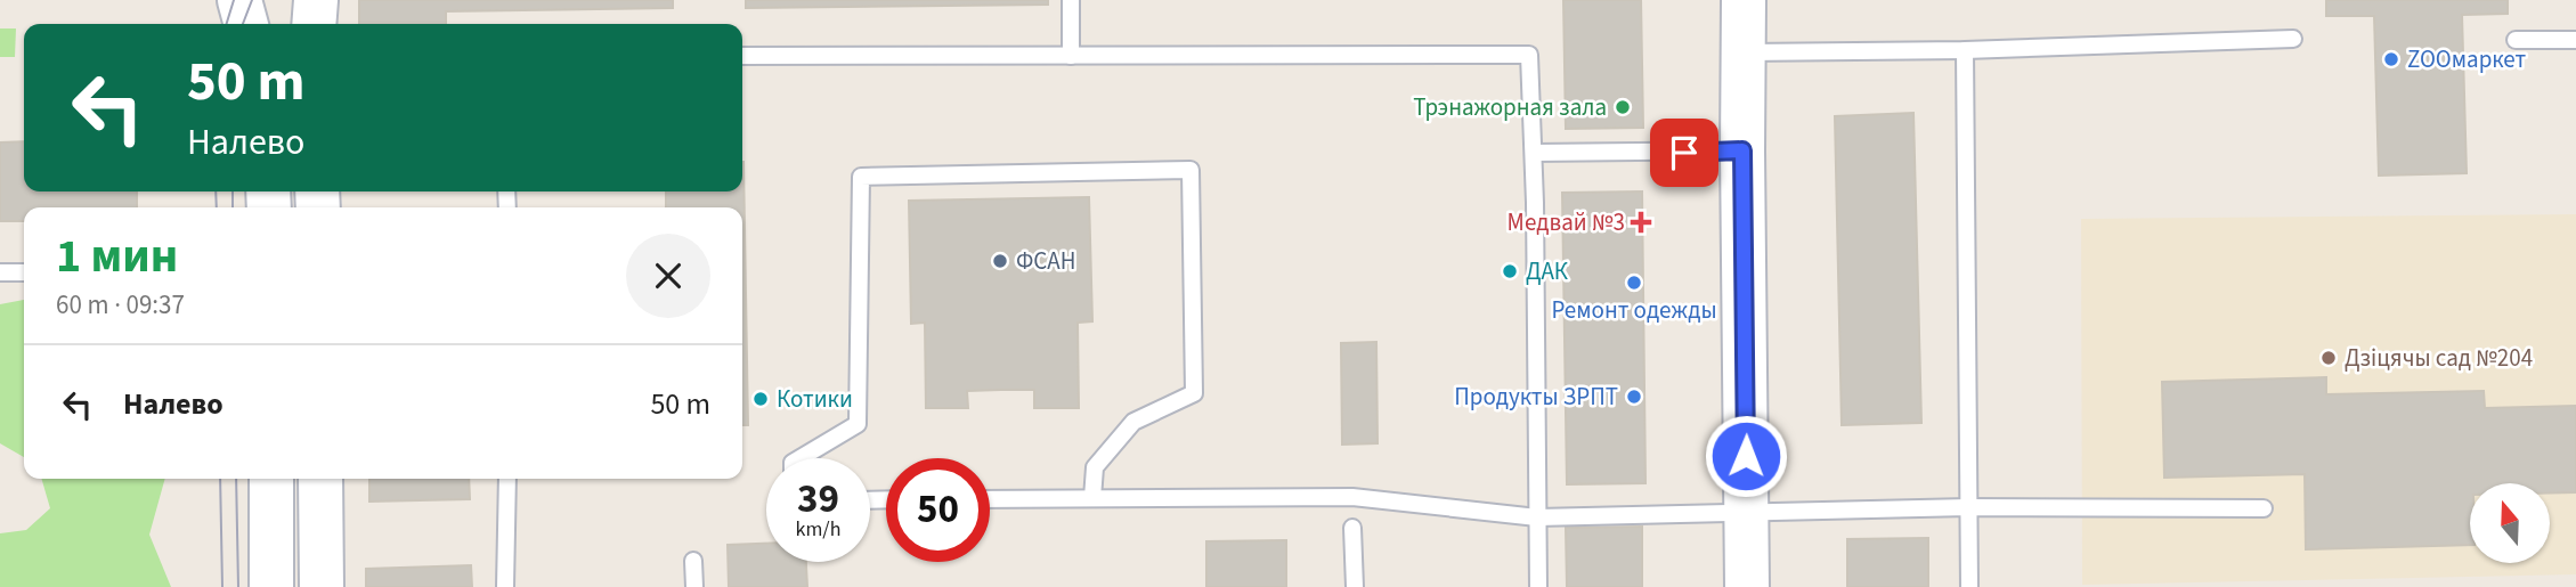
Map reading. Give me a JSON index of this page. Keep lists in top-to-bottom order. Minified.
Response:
{"places":{"other":["ZOOмаркет","Трэнажорная зала","ФСАН","ДАК","Ремонт одежды","Дзіцячы сад №204","Продукты ЗРПТ","Котики"],"health":["Медвай №3"]},"north":"top","page":{"turn":["50 m","Налево"],"heading":["1 мин","60 m · 09:37"],"list":[{"name":"Налево","value":"50 m"}],"speed":"39 km/h","limit":"50"}}
